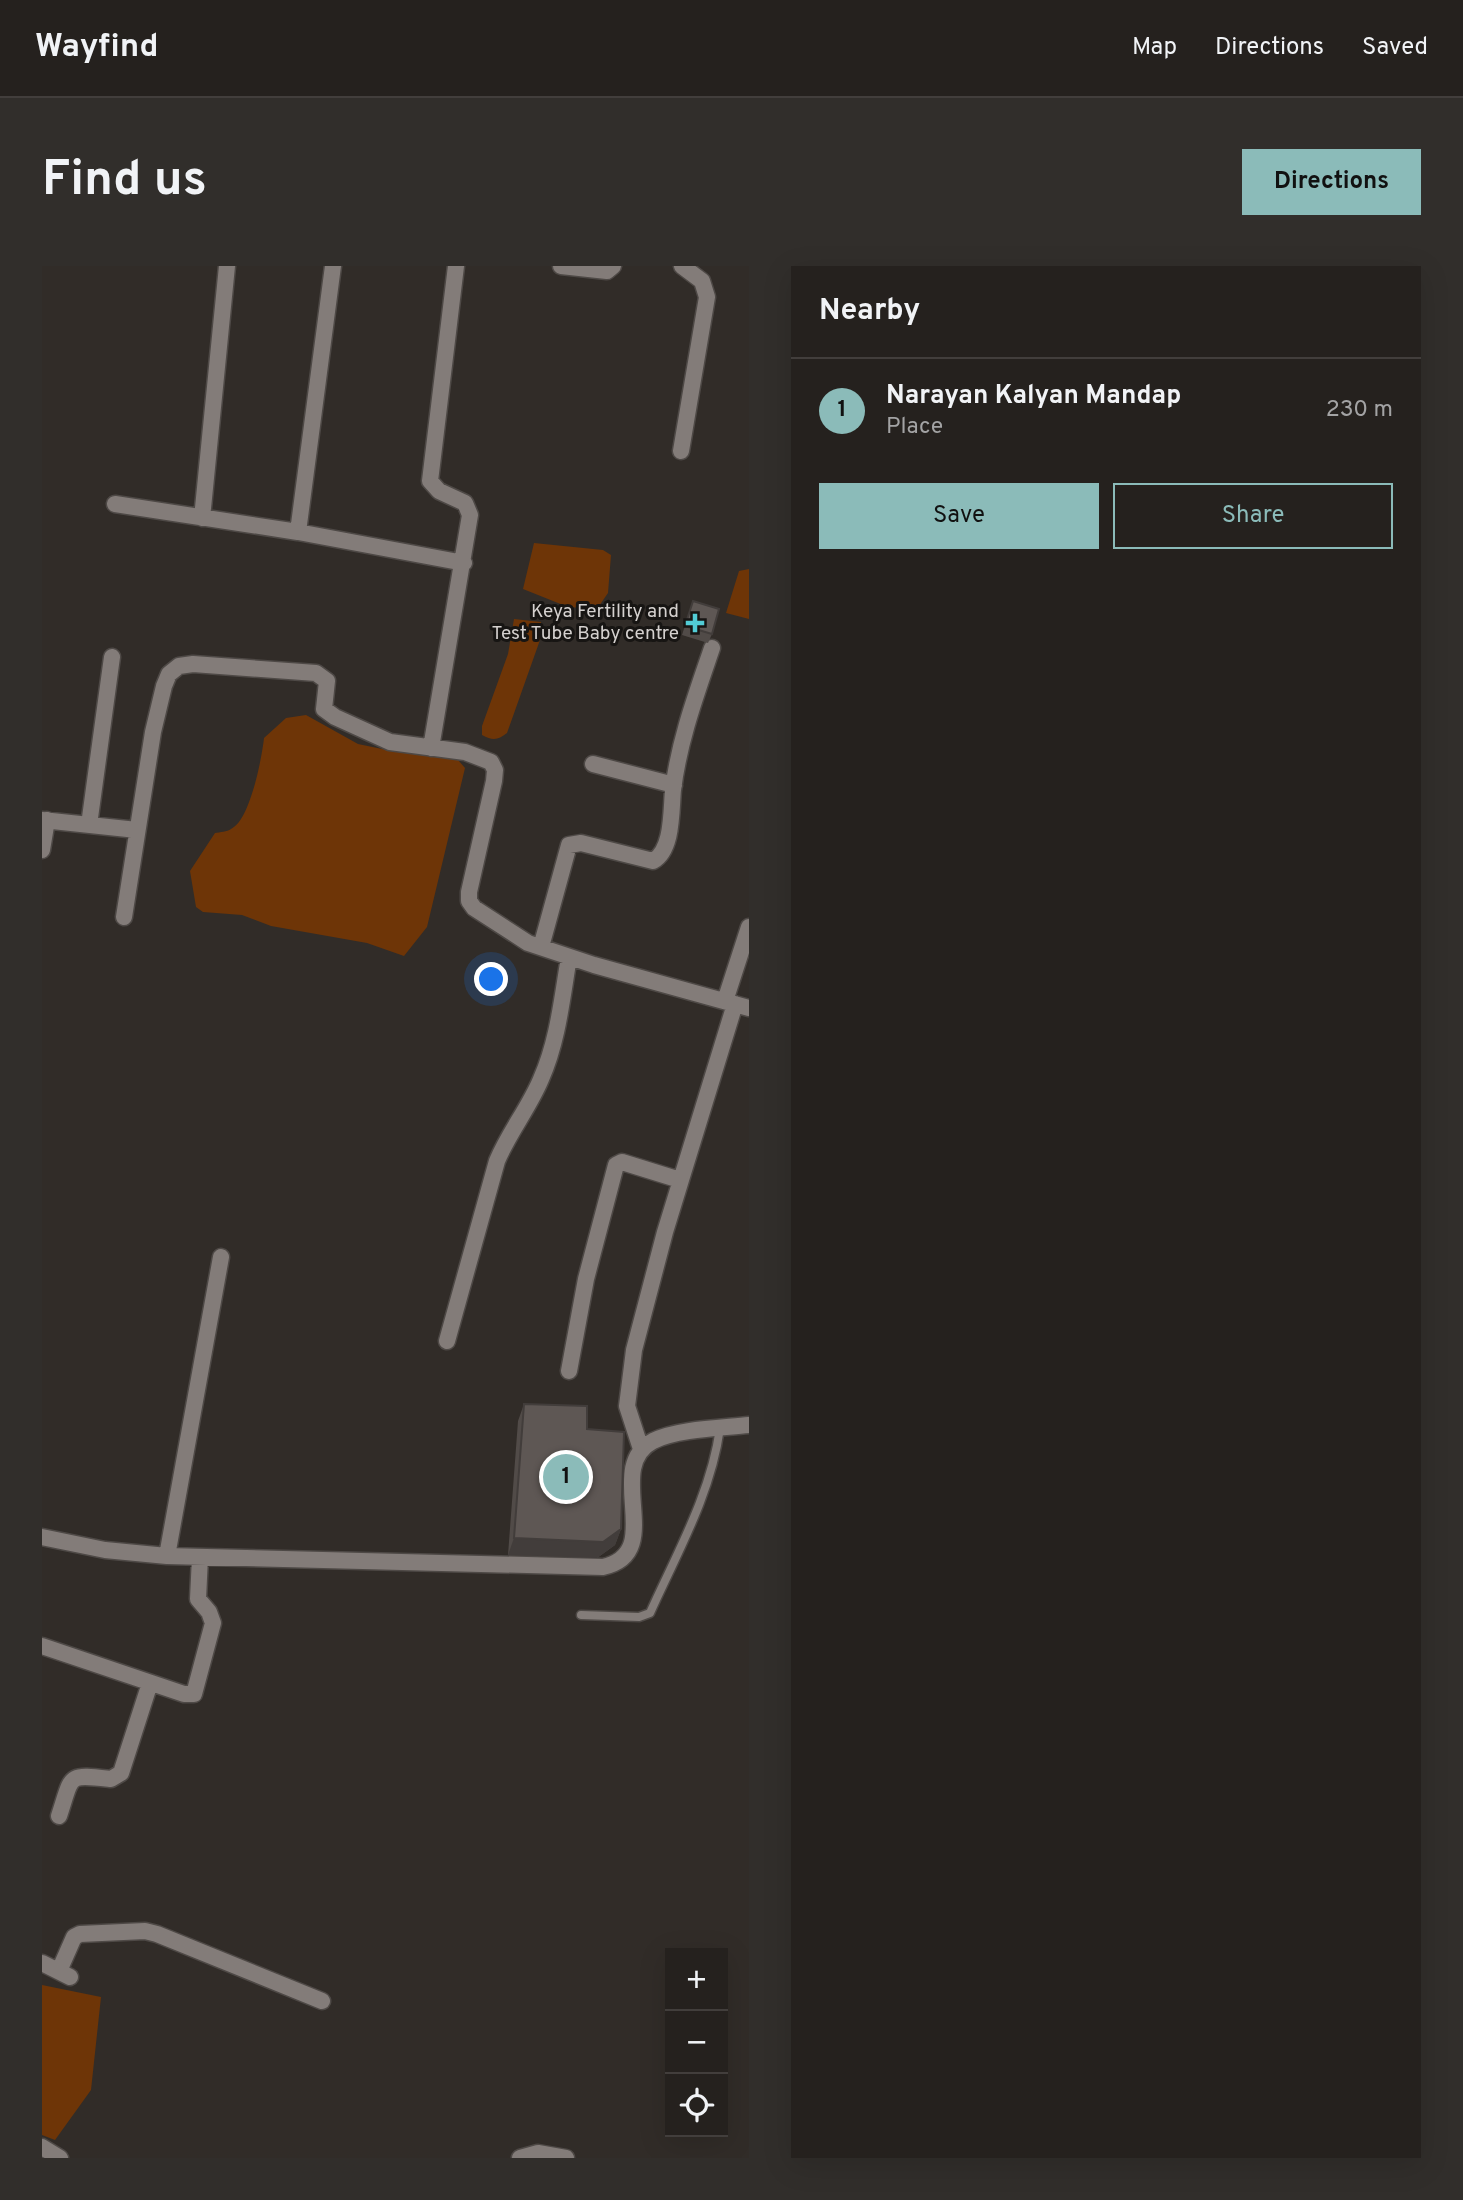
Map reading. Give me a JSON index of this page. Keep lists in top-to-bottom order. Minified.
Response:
{"places":{"health":["Keya Fertility and Test Tube Baby centre"]},"page":{"header":"Wayfind","nav":["Map","Directions","Saved"],"buttons":["Directions",["Save","Share"]],"title":"Find us","heading":"Nearby","list":[{"mark":"1","name":"Narayan Kalyan Mandap","note":"Place","value":"230 m"}],"pins":"1","map_buttons":["+","−"]}}
